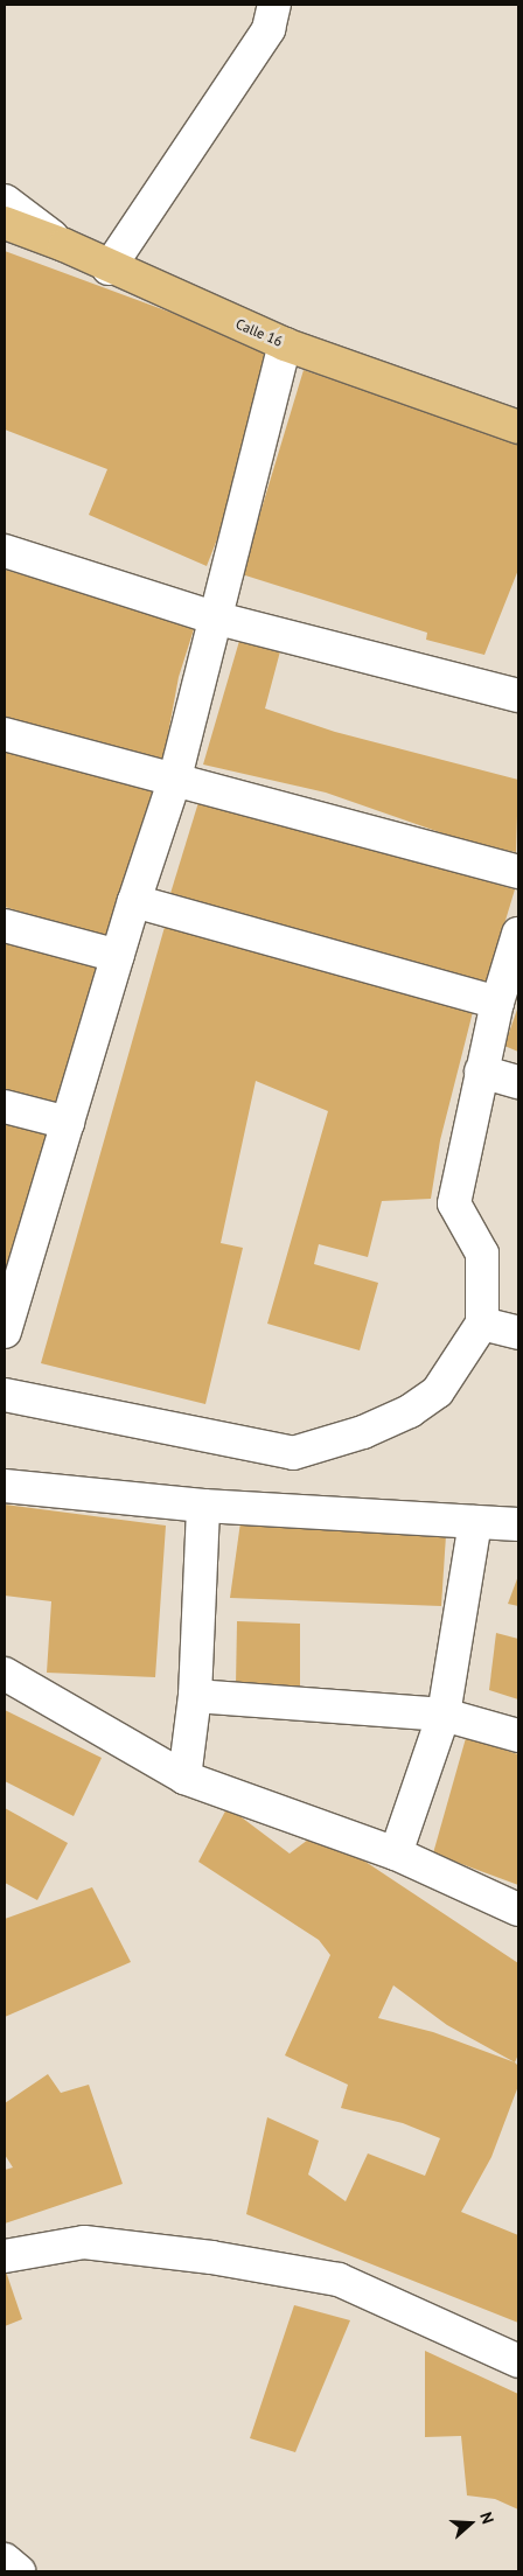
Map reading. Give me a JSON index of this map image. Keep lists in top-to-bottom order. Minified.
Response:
{"streets":{"main road":["Calle 16"]},"north":"right"}
